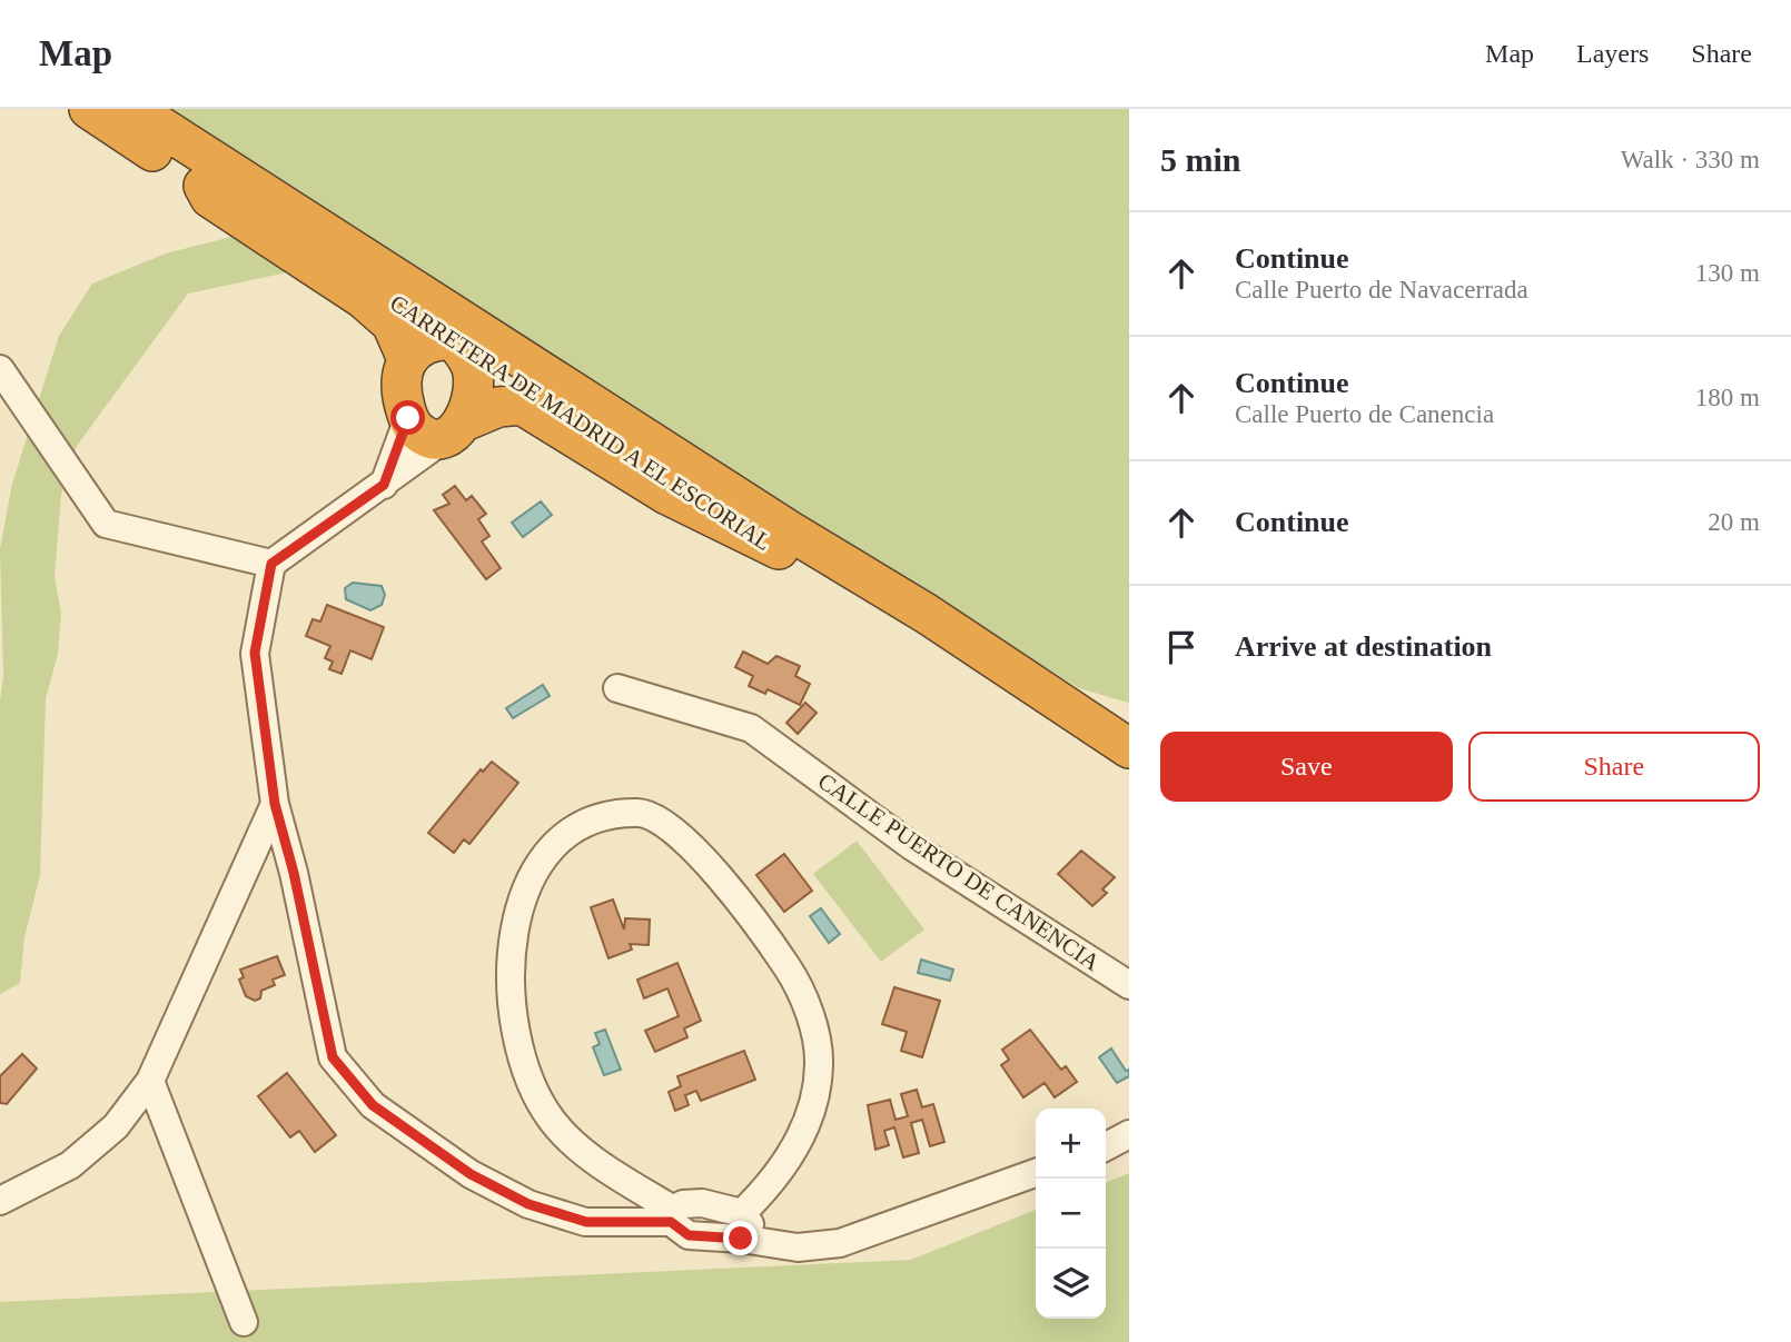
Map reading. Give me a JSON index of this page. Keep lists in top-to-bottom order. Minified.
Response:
{"streets":{"highway":["CARRETERA DE MADRID A EL ESCORIAL"],"street":["CALLE PUERTO DE CANENCIA"]},"page":{"header":"Map","nav":["Map","Layers","Share"],"heading":["5 min","Walk · 330 m"],"list":[["Continue","Calle Puerto de Navacerrada","130 m"],["Continue","Calle Puerto de Canencia","180 m"],["Continue","20 m"],"Arrive at destination"],"buttons":["Save","Share"],"map_buttons":["+","−"]}}
